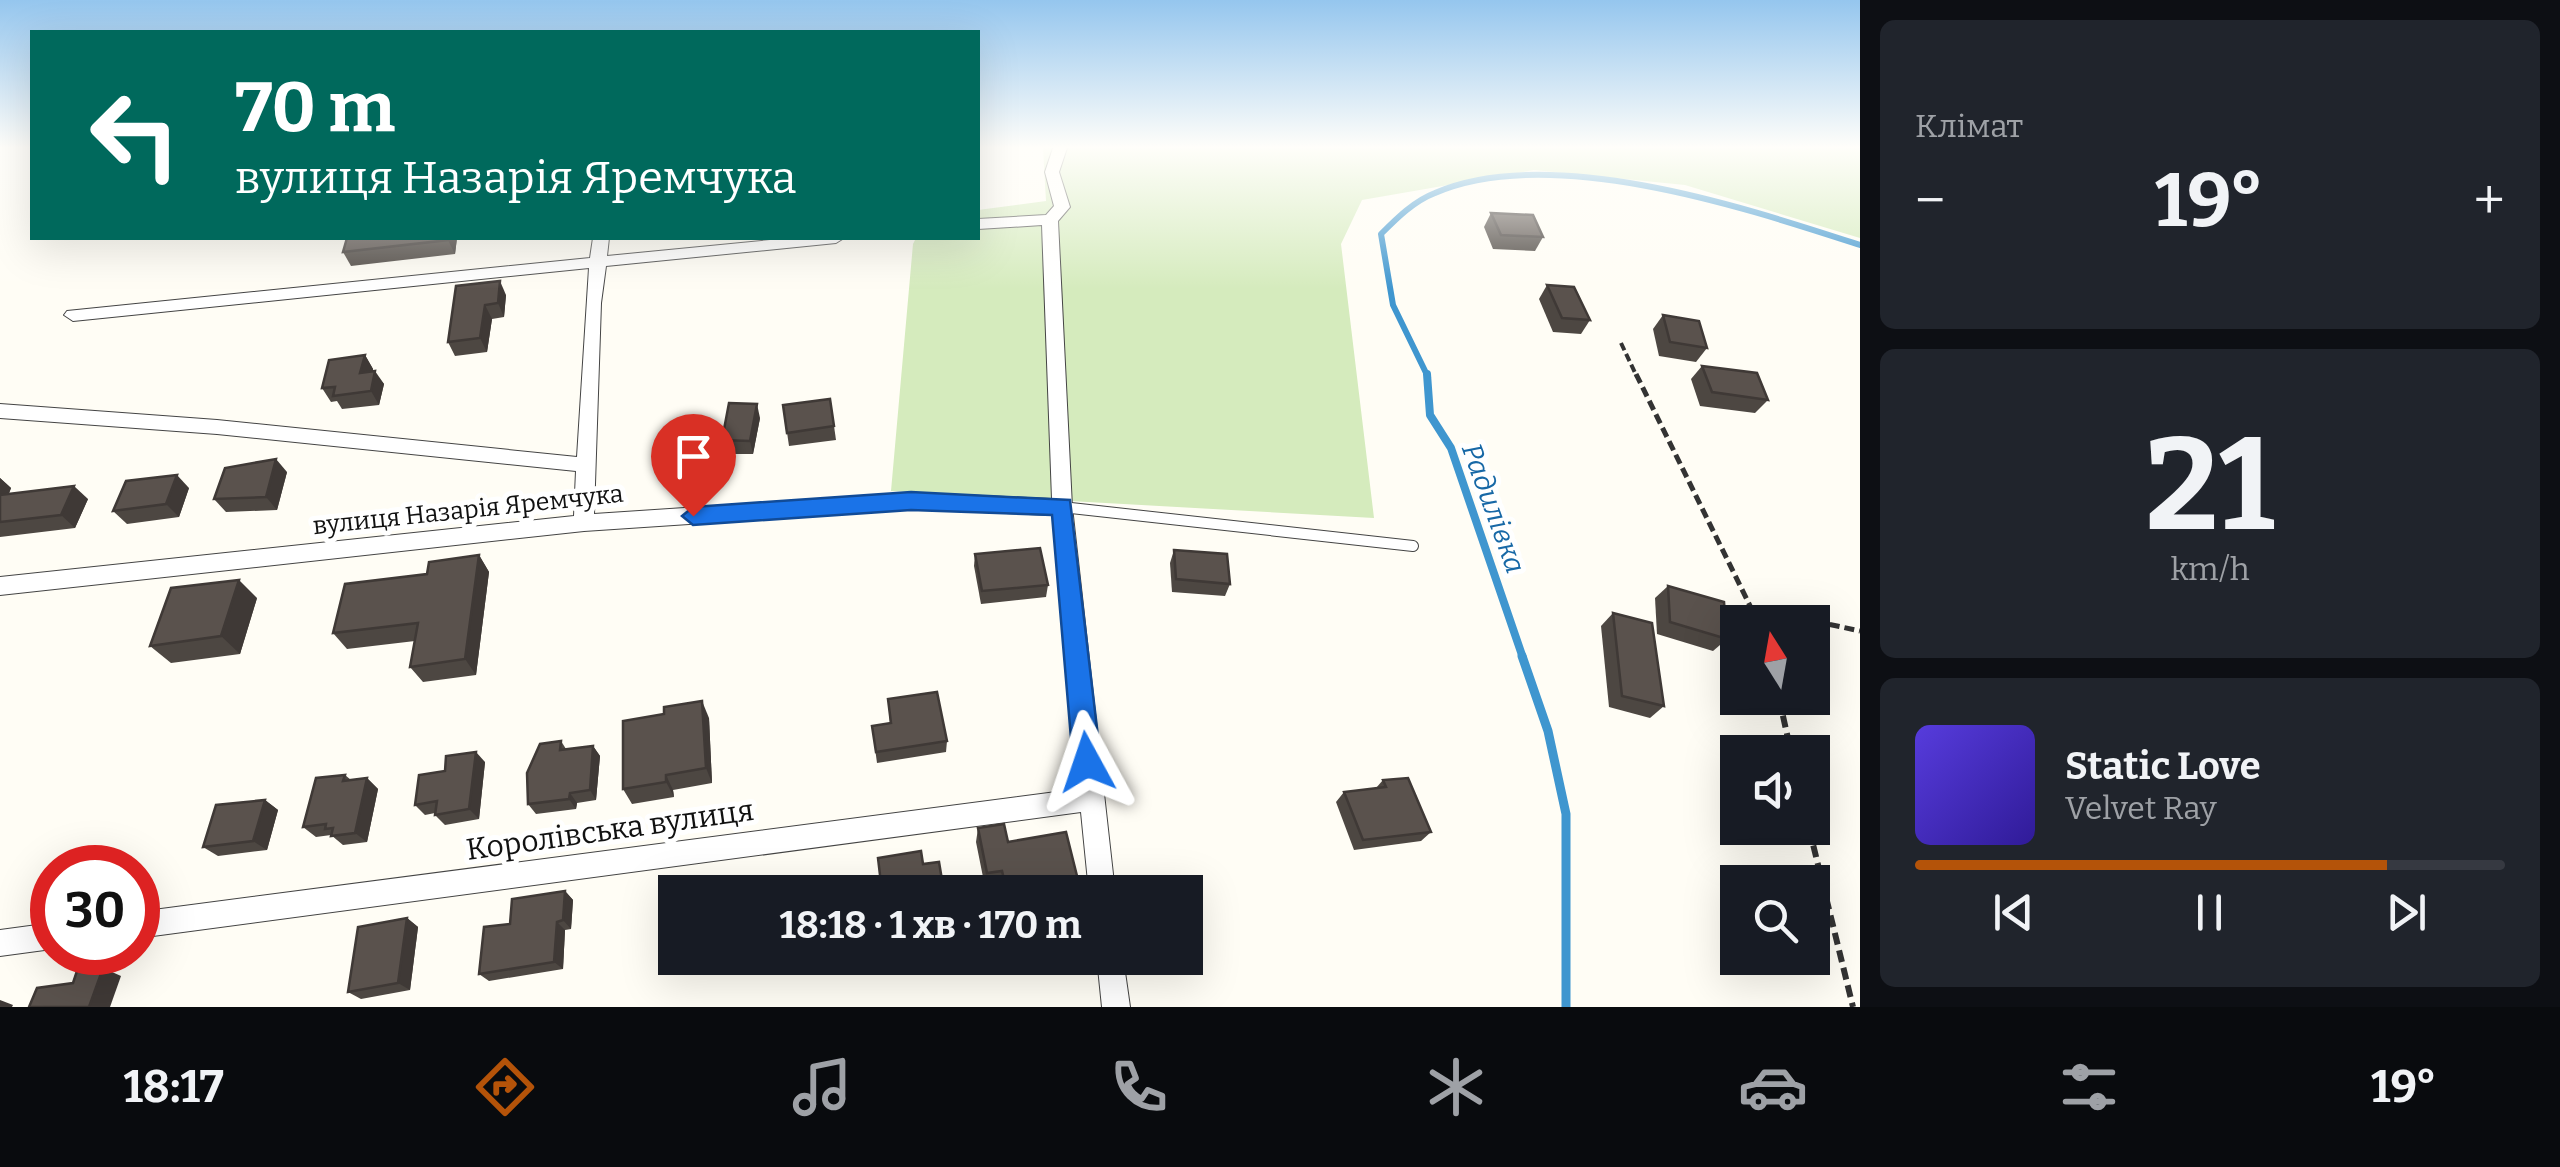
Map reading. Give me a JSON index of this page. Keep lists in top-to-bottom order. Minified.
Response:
{"streets":{"street":["вулиця Назарія Яремчука","Королівська вулиця"]},"water":["Радилівка"],"north":"top","page":{"tile":["Клімат",["21","km/h"]],"turn":["70 m","вулиця Назарія Яремчука"],"heat":["−","19°","+"],"song":["Static Love","Velvet Ray"],"limit":"30","trip":"18:18 · 1 хв · 170 m","tabs":["18:17","19°"]}}
